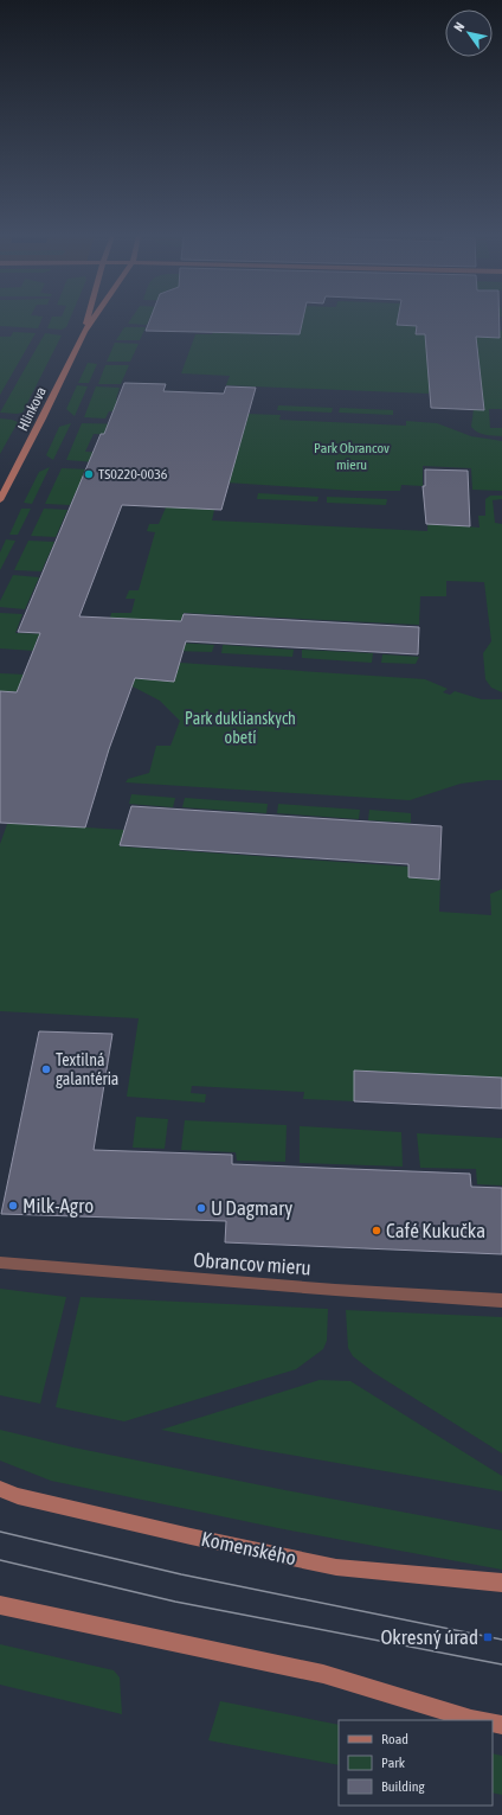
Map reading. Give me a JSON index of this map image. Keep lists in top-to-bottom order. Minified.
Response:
{"streets":{"main road":["Hlinkova","Komenského"],"street":["Obrancov mieru"]},"parks":["Park Obrancov mieru","Park duklianskych obetí"],"places":{"other":["TS0220-0036","Textilná galantéria","Milk-Agro","U Dagmary","Café Kukučka"],"transit":["Okresný úrad"]},"legend":["Road","Park","Building"],"north":"top left"}
